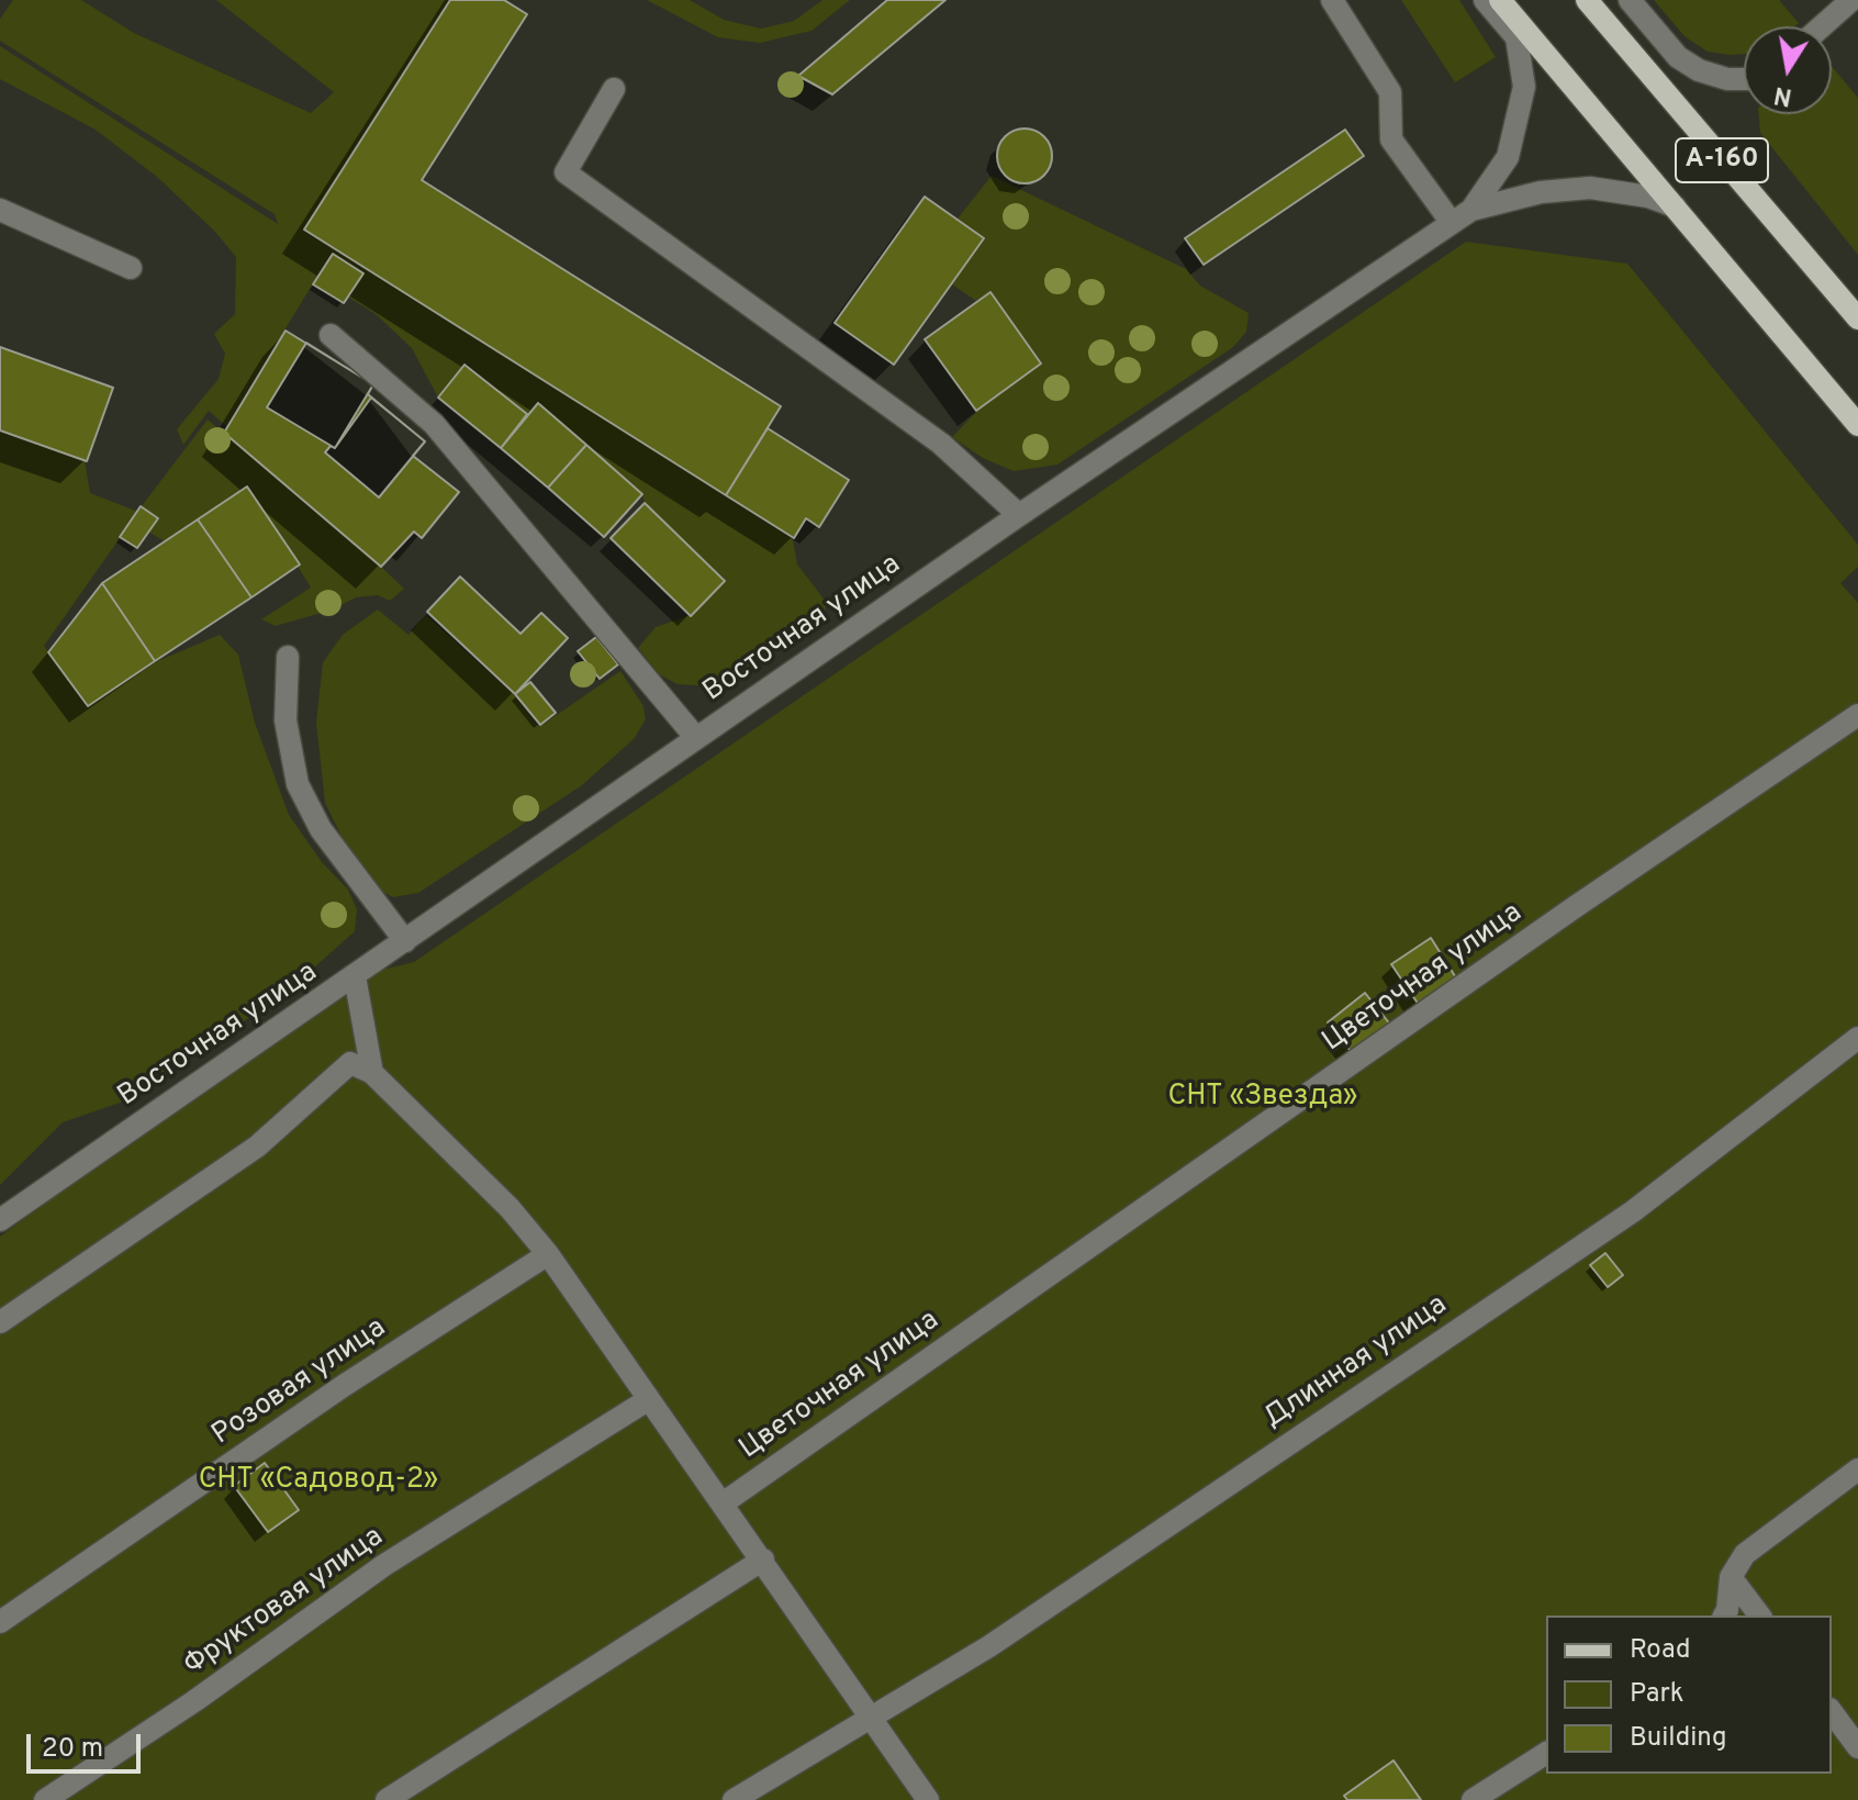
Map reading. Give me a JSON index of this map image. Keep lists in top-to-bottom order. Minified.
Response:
{"streets":{"main road":["А-160"],"street":["Восточная улица","Цветочная улица","Длинная улица","Розовая улица","Фруктовая улица"]},"crossings":[["А-160","Восточная улица"]],"parks":["СНТ «Звезда»","СНТ «Садовод-2»"],"legend":["Road","Park","Building"],"scale_bar":"20 m","north":"bottom"}
